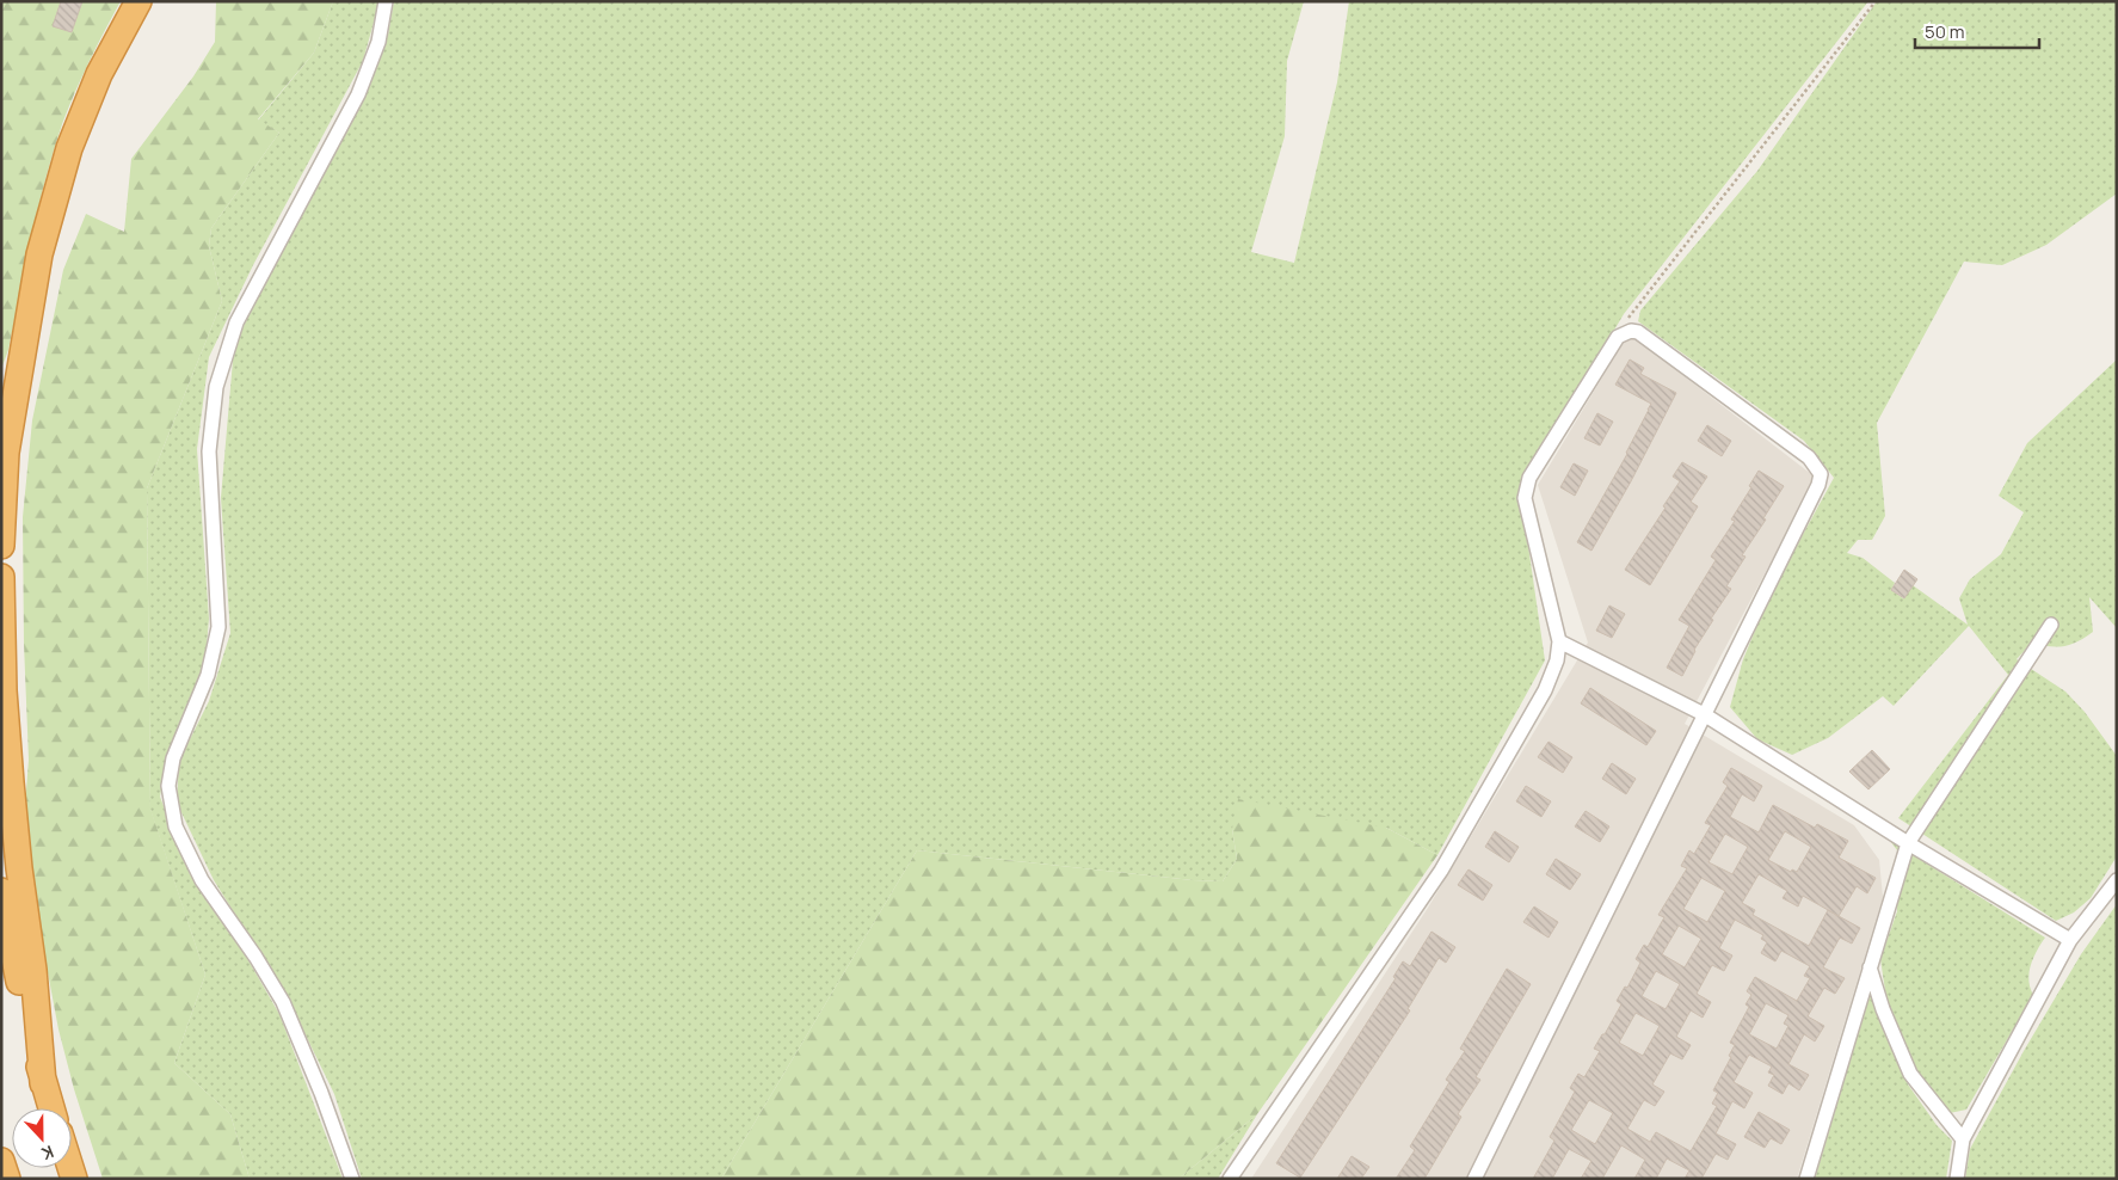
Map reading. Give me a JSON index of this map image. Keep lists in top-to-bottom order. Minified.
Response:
{"scale_bar":"50 m","north":"bottom"}
